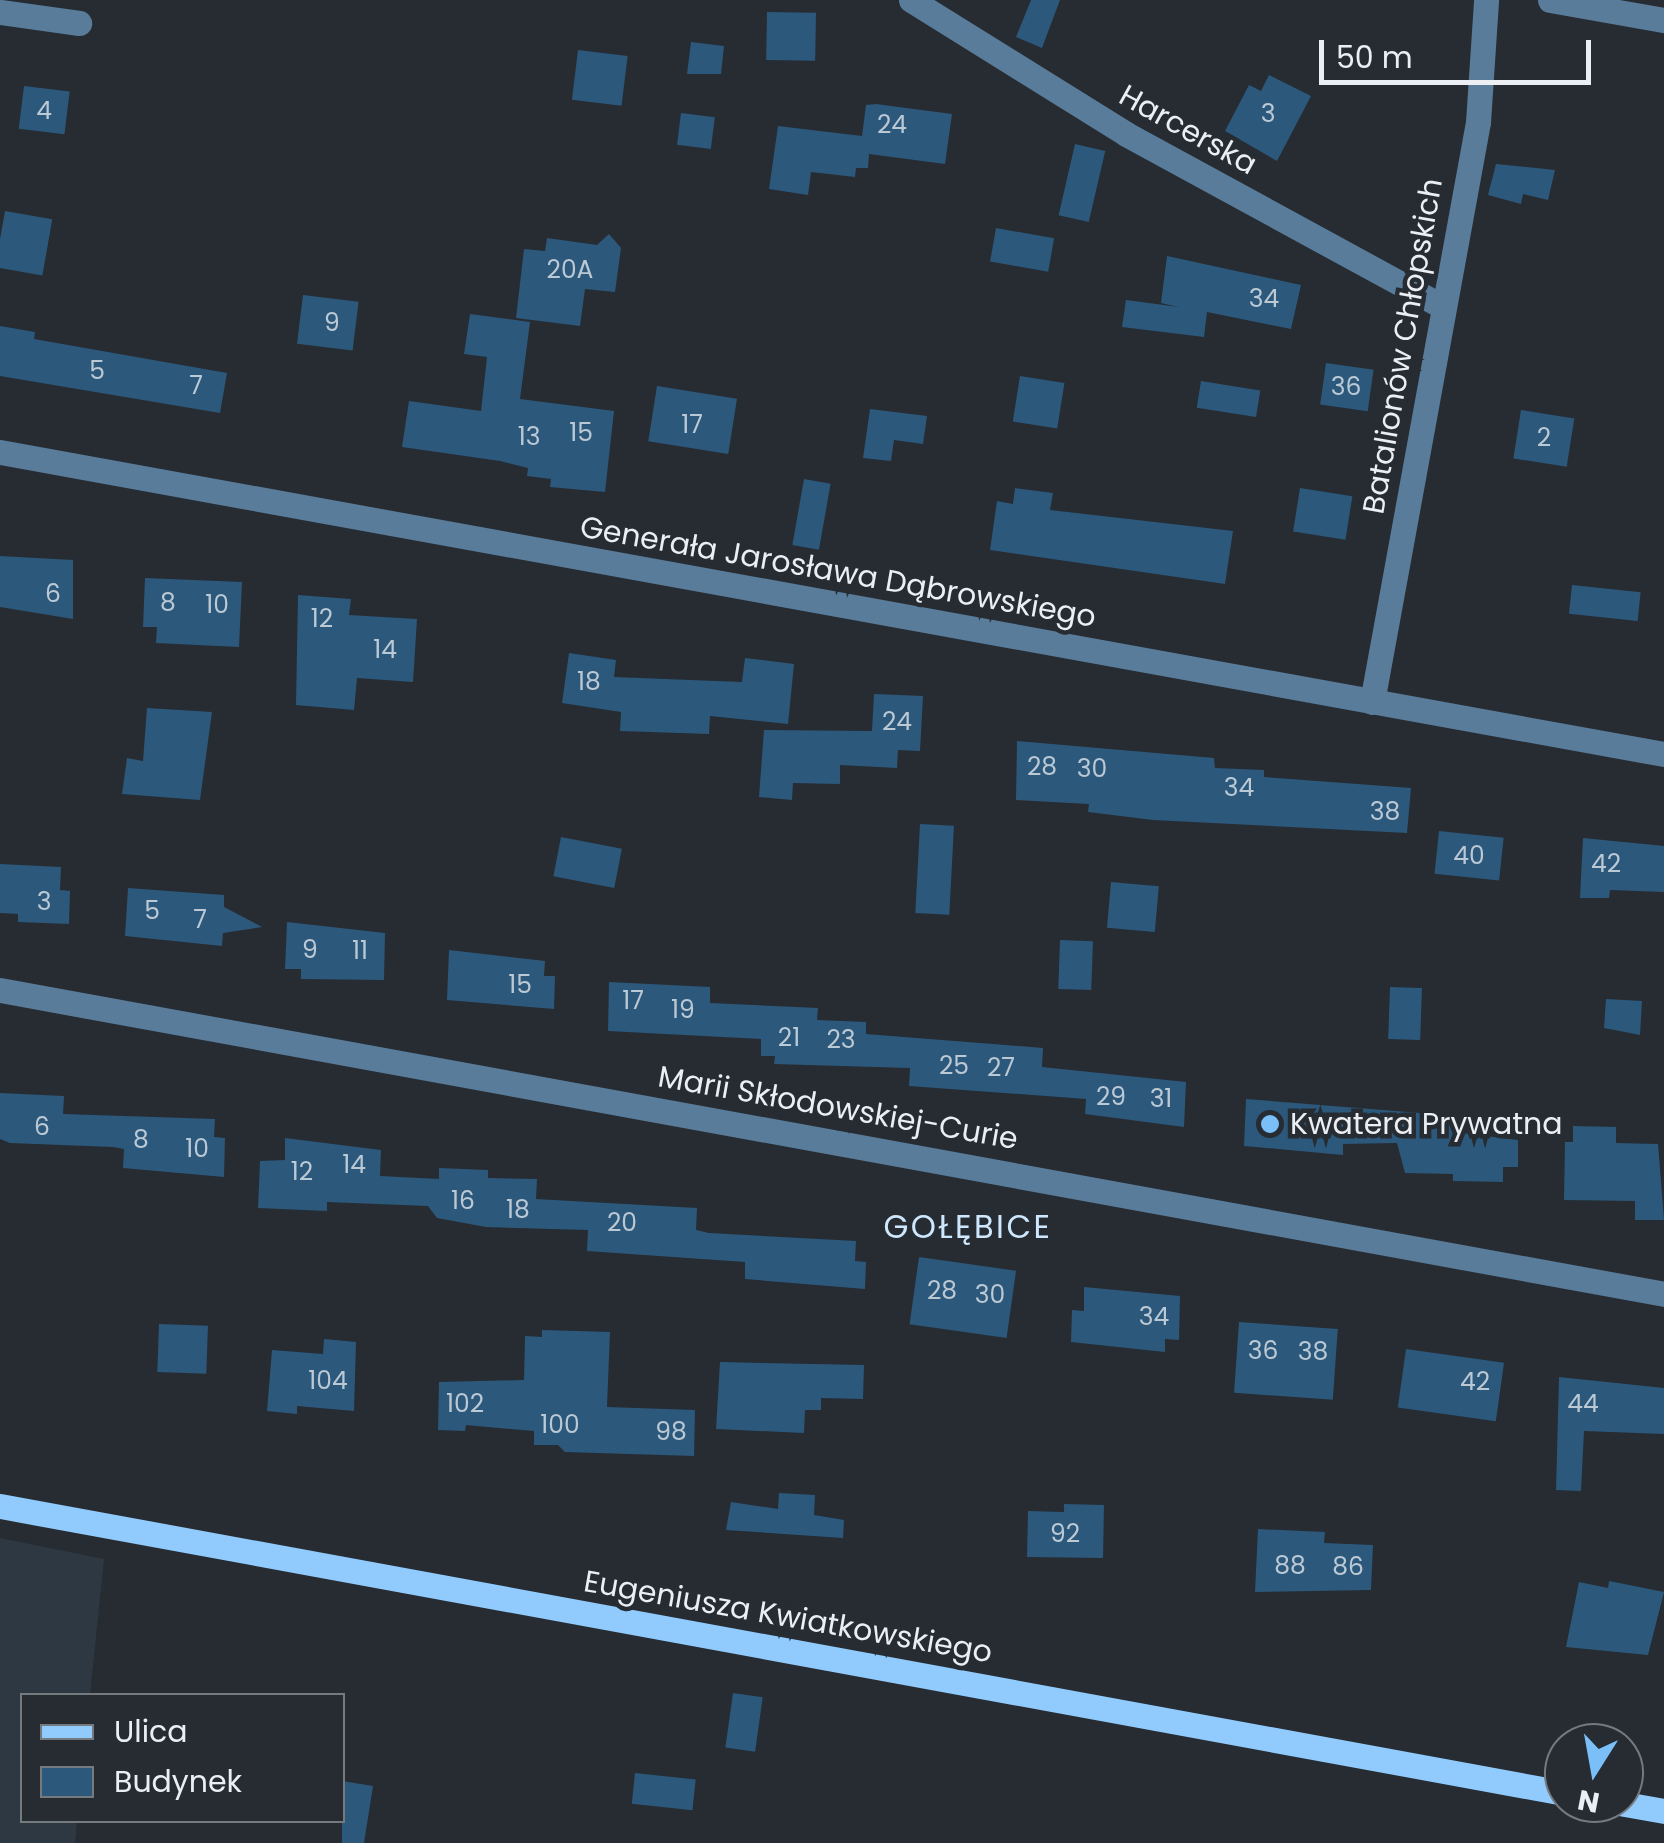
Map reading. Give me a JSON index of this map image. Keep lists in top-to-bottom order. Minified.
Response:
{"streets":{"main road":["Eugeniusza Kwiatkowskiego"],"street":["Harcerska","Batalionów Chłopskich","Generała Jarosława Dąbrowskiego","Marii Skłodowskiej-Curie"]},"crossings":[["Harcerska","Batalionów Chłopskich"],["Batalionów Chłopskich","Generała Jarosława Dąbrowskiego"]],"districts":["GOŁĘBICE"],"places":["Kwatera Prywatna"],"house_numbers":["4","3","24","20A","34","9","5","7","36","17","15","13","2","6","8","10","12","14","18","24","28","30","34","38","40","42","3","5","7","9","11","15","17","19","21","23","25","27","29","31","6","8","10","14","12","16","18","20","28","30","34","36","38","104","42","102","44","100","98","92","88","86"],"legend":["Ulica","Budynek"],"scale_bar":"50 m","north":"bottom"}
